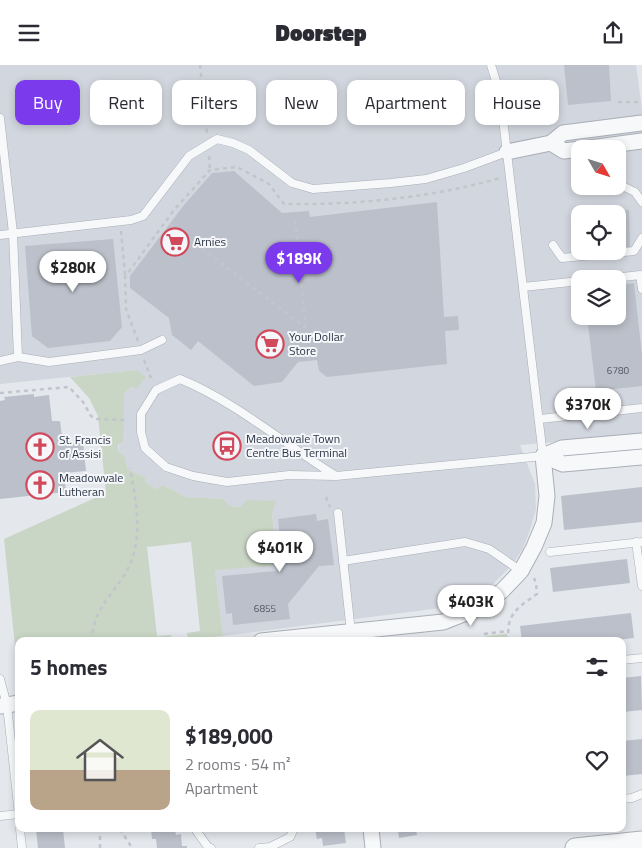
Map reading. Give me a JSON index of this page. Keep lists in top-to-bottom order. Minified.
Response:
{"places":{"supermarket":["Arnies","Your Dollar Store"],"bus stop":["Meadowvale Town Centre Bus Terminal"],"church":["St. Francis of Assisi","Meadowvale Lutheran"]},"house_numbers":["6780","6855"],"north":"bottom right","page":{"header":"Doorstep","chip":["Buy","Rent","Filters","New","Apartment","House"],"price":["$189K","$280K","$370K","$401K","$403K"],"heading":"5 homes","list":[{"name":"$189,000","note":"2 rooms · 54 m² · Apartment"}]}}
